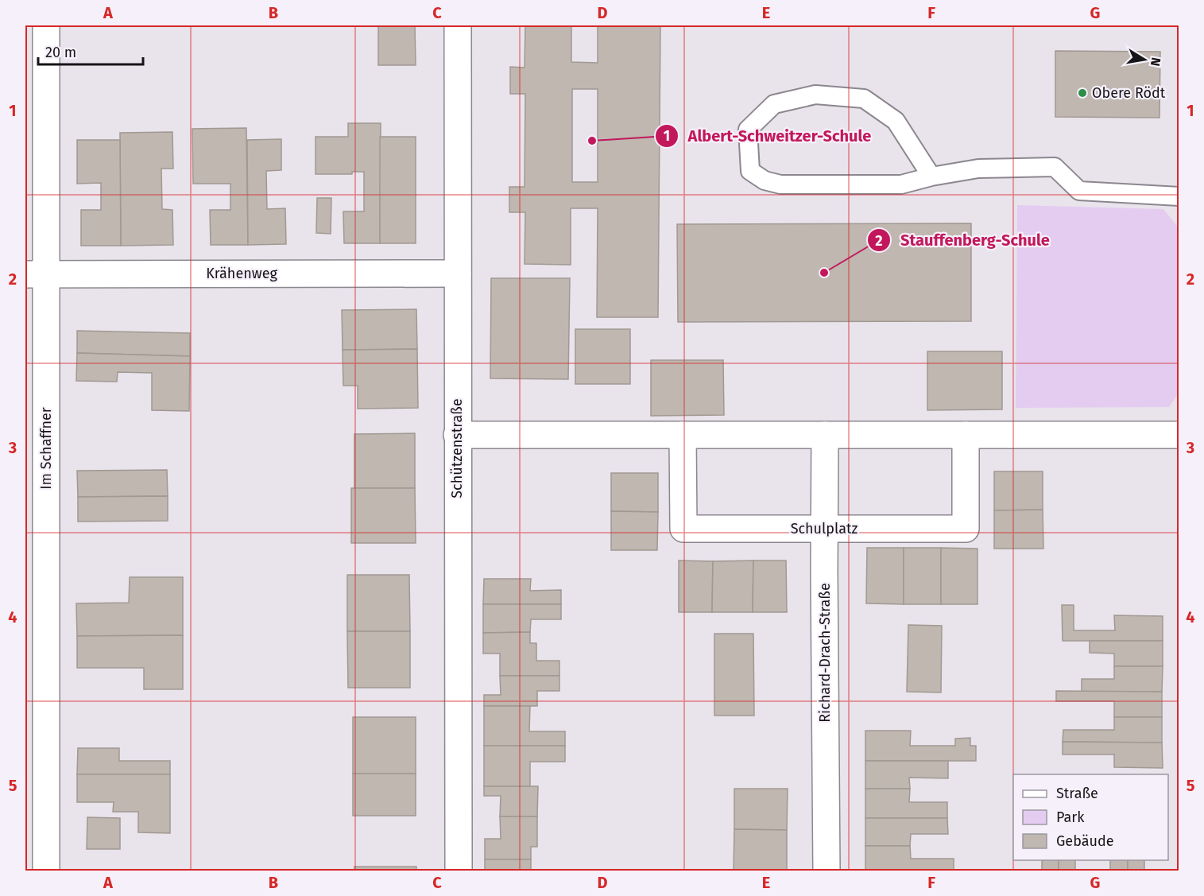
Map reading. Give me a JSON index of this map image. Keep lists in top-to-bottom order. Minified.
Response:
{"streets":{"street":["Krähenweg","Im Schaffner","Schützenstraße","Schulplatz","Richard-Drach-Straße"]},"crossings":[["Krähenweg","Im Schaffner"],["Krähenweg","Schützenstraße"],["Schulplatz","Richard-Drach-Straße"]],"places":["Obere Rödt","Albert-Schweitzer-Schule","Stauffenberg-Schule"],"legend":["Straße","Park","Gebäude"],"scale_bar":"20 m","north":"right","grid":{"columns":["A","B","C","D","E","F","G"],"rows":["1","2","3","4","5"]}}
